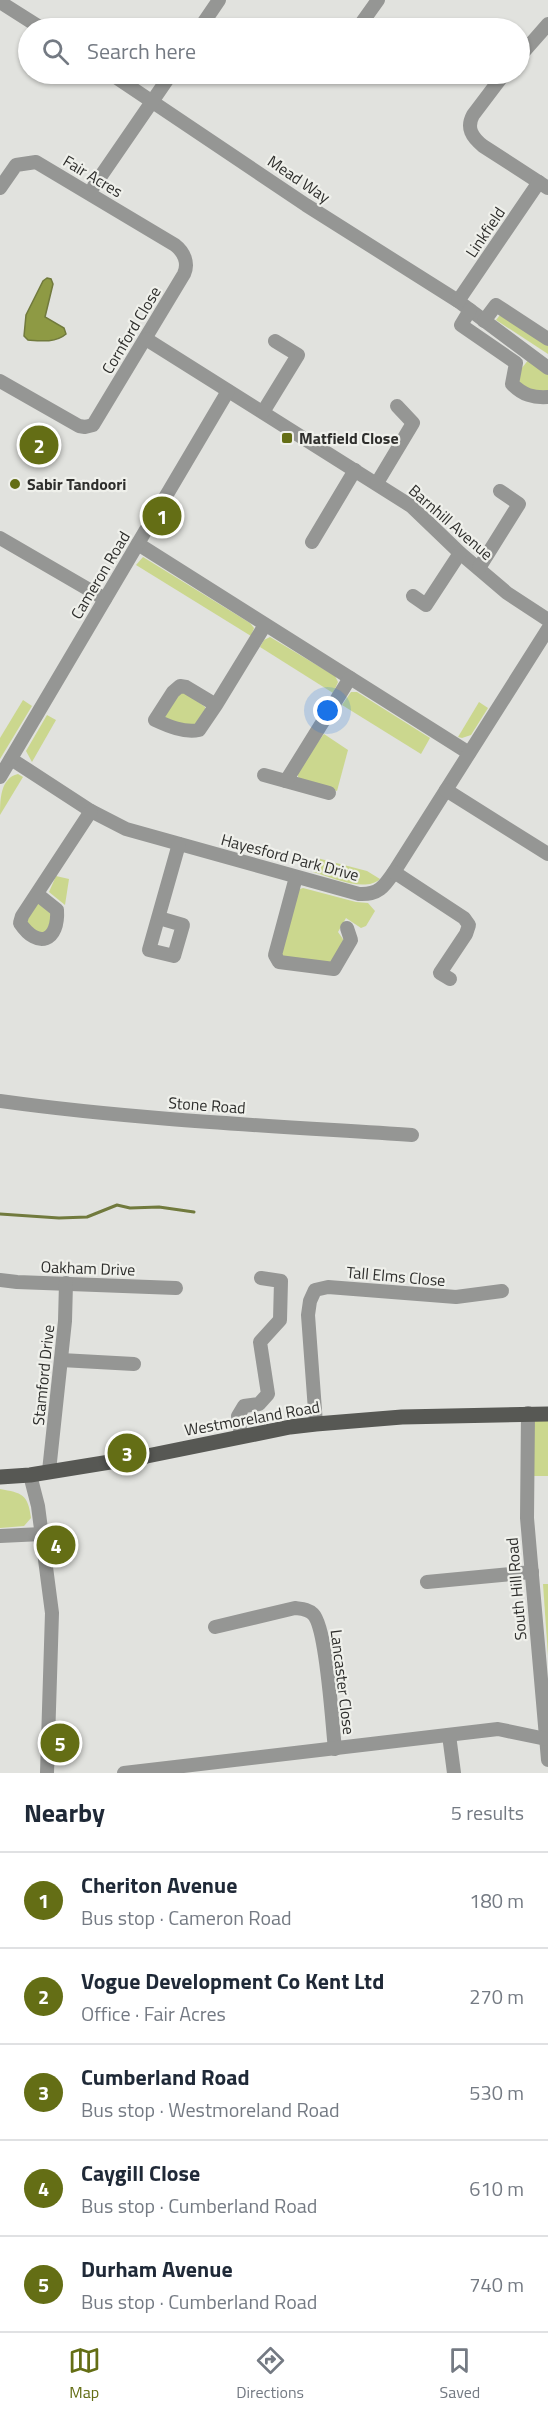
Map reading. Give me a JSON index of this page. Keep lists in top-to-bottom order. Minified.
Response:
{"streets":{"main road":["Westmoreland Road"],"street":["Fair Acres","Mead Way","Linkfield","Cornford Close","Barnhill Avenue","Cameron Road","Hayesford Park Drive","Stone Road","Oakham Drive","Tall Elms Close","Stamford Drive","South Hill Road","Lancaster Close"]},"crossings":[["Fair Acres","Cornford Close"],["Mead Way","Linkfield"],["Cornford Close","Barnhill Avenue"],["Barnhill Avenue","Cameron Road"],["Cameron Road","Hayesford Park Drive"],["Oakham Drive","Stamford Drive"],["Tall Elms Close","Westmoreland Road"],["Stamford Drive","Westmoreland Road"],["Westmoreland Road","South Hill Road"]],"places":{"transit":["Matfield Close"],"other":["Sabir Tandoori"]},"page":{"search":"Search here","pins":["2","1","3","4","5"],"heading":["Nearby","5 results"],"list":[{"mark":"1","name":"Cheriton Avenue","note":"Bus stop · Cameron Road","value":"180 m"},{"mark":"2","name":"Vogue Development Co Kent Ltd","note":"Office · Fair Acres","value":"270 m"},{"mark":"3","name":"Cumberland Road","note":"Bus stop · Westmoreland Road","value":"530 m"},{"mark":"4","name":"Caygill Close","note":"Bus stop · Cumberland Road","value":"610 m"},{"mark":"5","name":"Durham Avenue","note":"Bus stop · Cumberland Road","value":"740 m"}],"nav":["Map","Directions","Saved"]}}
